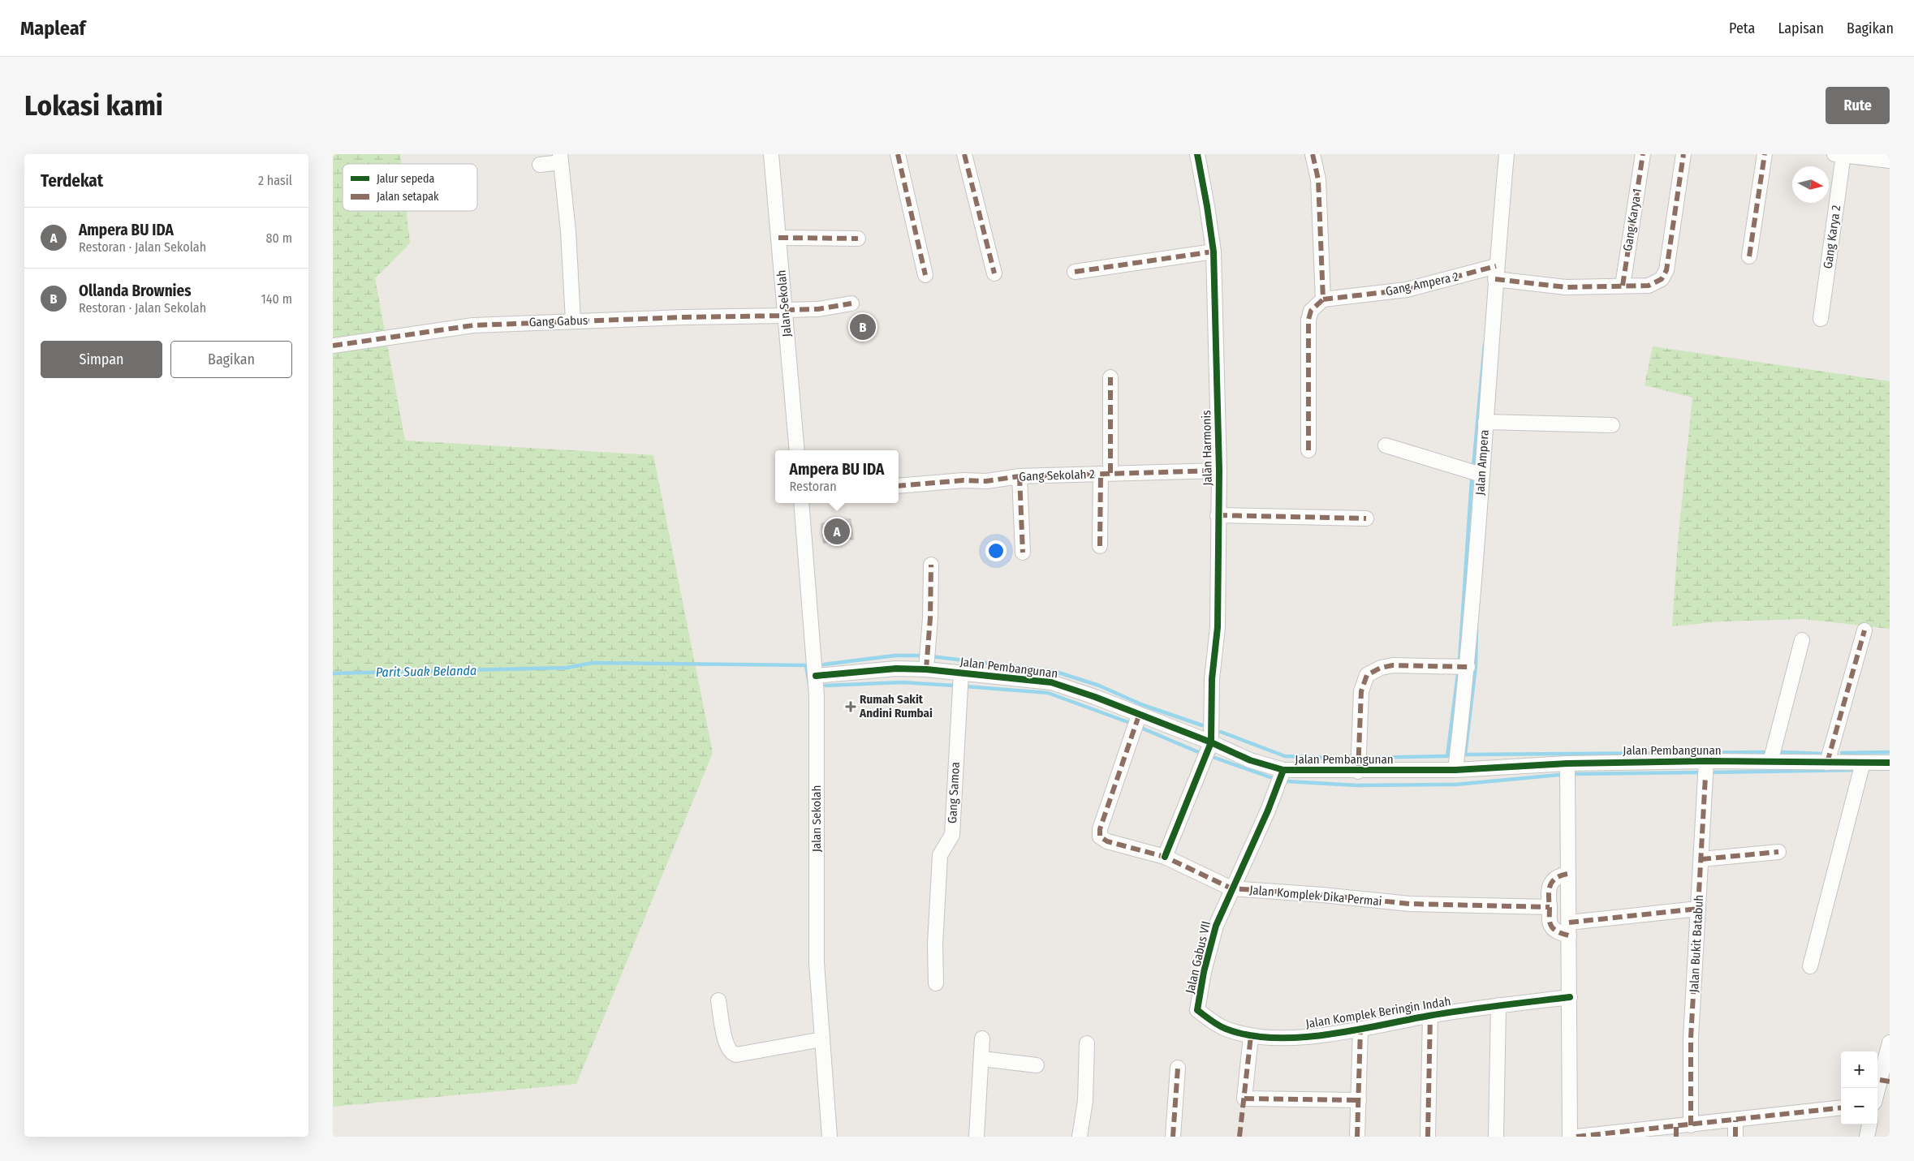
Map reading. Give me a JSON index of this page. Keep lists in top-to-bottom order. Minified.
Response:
{"streets":{"street":["Gang Karya 1","Gang Karya 2","Gang Ampera 2","Jalan Sekolah","Gang Gabus","Jalan Harmonis","Jalan Ampera","Gang Sekolah 2","Jalan Pembangunan","Gang Samoa","Jalan Komplek Dika Permai","Jalan Bukit Batabuh","Jalan Gabus VII","Jalan Komplek Beringin Indah"]},"crossings":[["Gang Ampera 2","Jalan Ampera"],["Jalan Sekolah","Gang Gabus"],["Jalan Sekolah","Jalan Pembangunan"],["Jalan Harmonis","Gang Sekolah 2"],["Jalan Harmonis","Jalan Pembangunan"],["Jalan Ampera","Jalan Pembangunan"],["Jalan Pembangunan","Gang Samoa"],["Jalan Pembangunan","Jalan Komplek Dika Permai"],["Jalan Pembangunan","Jalan Bukit Batabuh"],["Jalan Pembangunan","Jalan Gabus VII"],["Jalan Komplek Dika Permai","Jalan Gabus VII"],["Jalan Gabus VII","Jalan Komplek Beringin Indah"]],"water":["Parit Suak Belanda"],"places":{"health":["Rumah Sakit Andini Rumbai"]},"legend":["Jalur sepeda","Jalan setapak"],"north":"right","page":{"header":"Mapleaf","nav":["Peta","Lapisan","Bagikan"],"buttons":["Rute",["Simpan","Bagikan"]],"title":"Lokasi kami","heading":["Terdekat","2 hasil"],"list":[{"mark":"A","name":"Ampera BU IDA","note":"Restoran · Jalan Sekolah","value":"80 m"},{"mark":"B","name":"Ollanda Brownies","note":"Restoran · Jalan Sekolah","value":"140 m"}],"pins":["B","A"],"popup":["Ampera BU IDA","Restoran"],"map_buttons":["+","−"]}}
